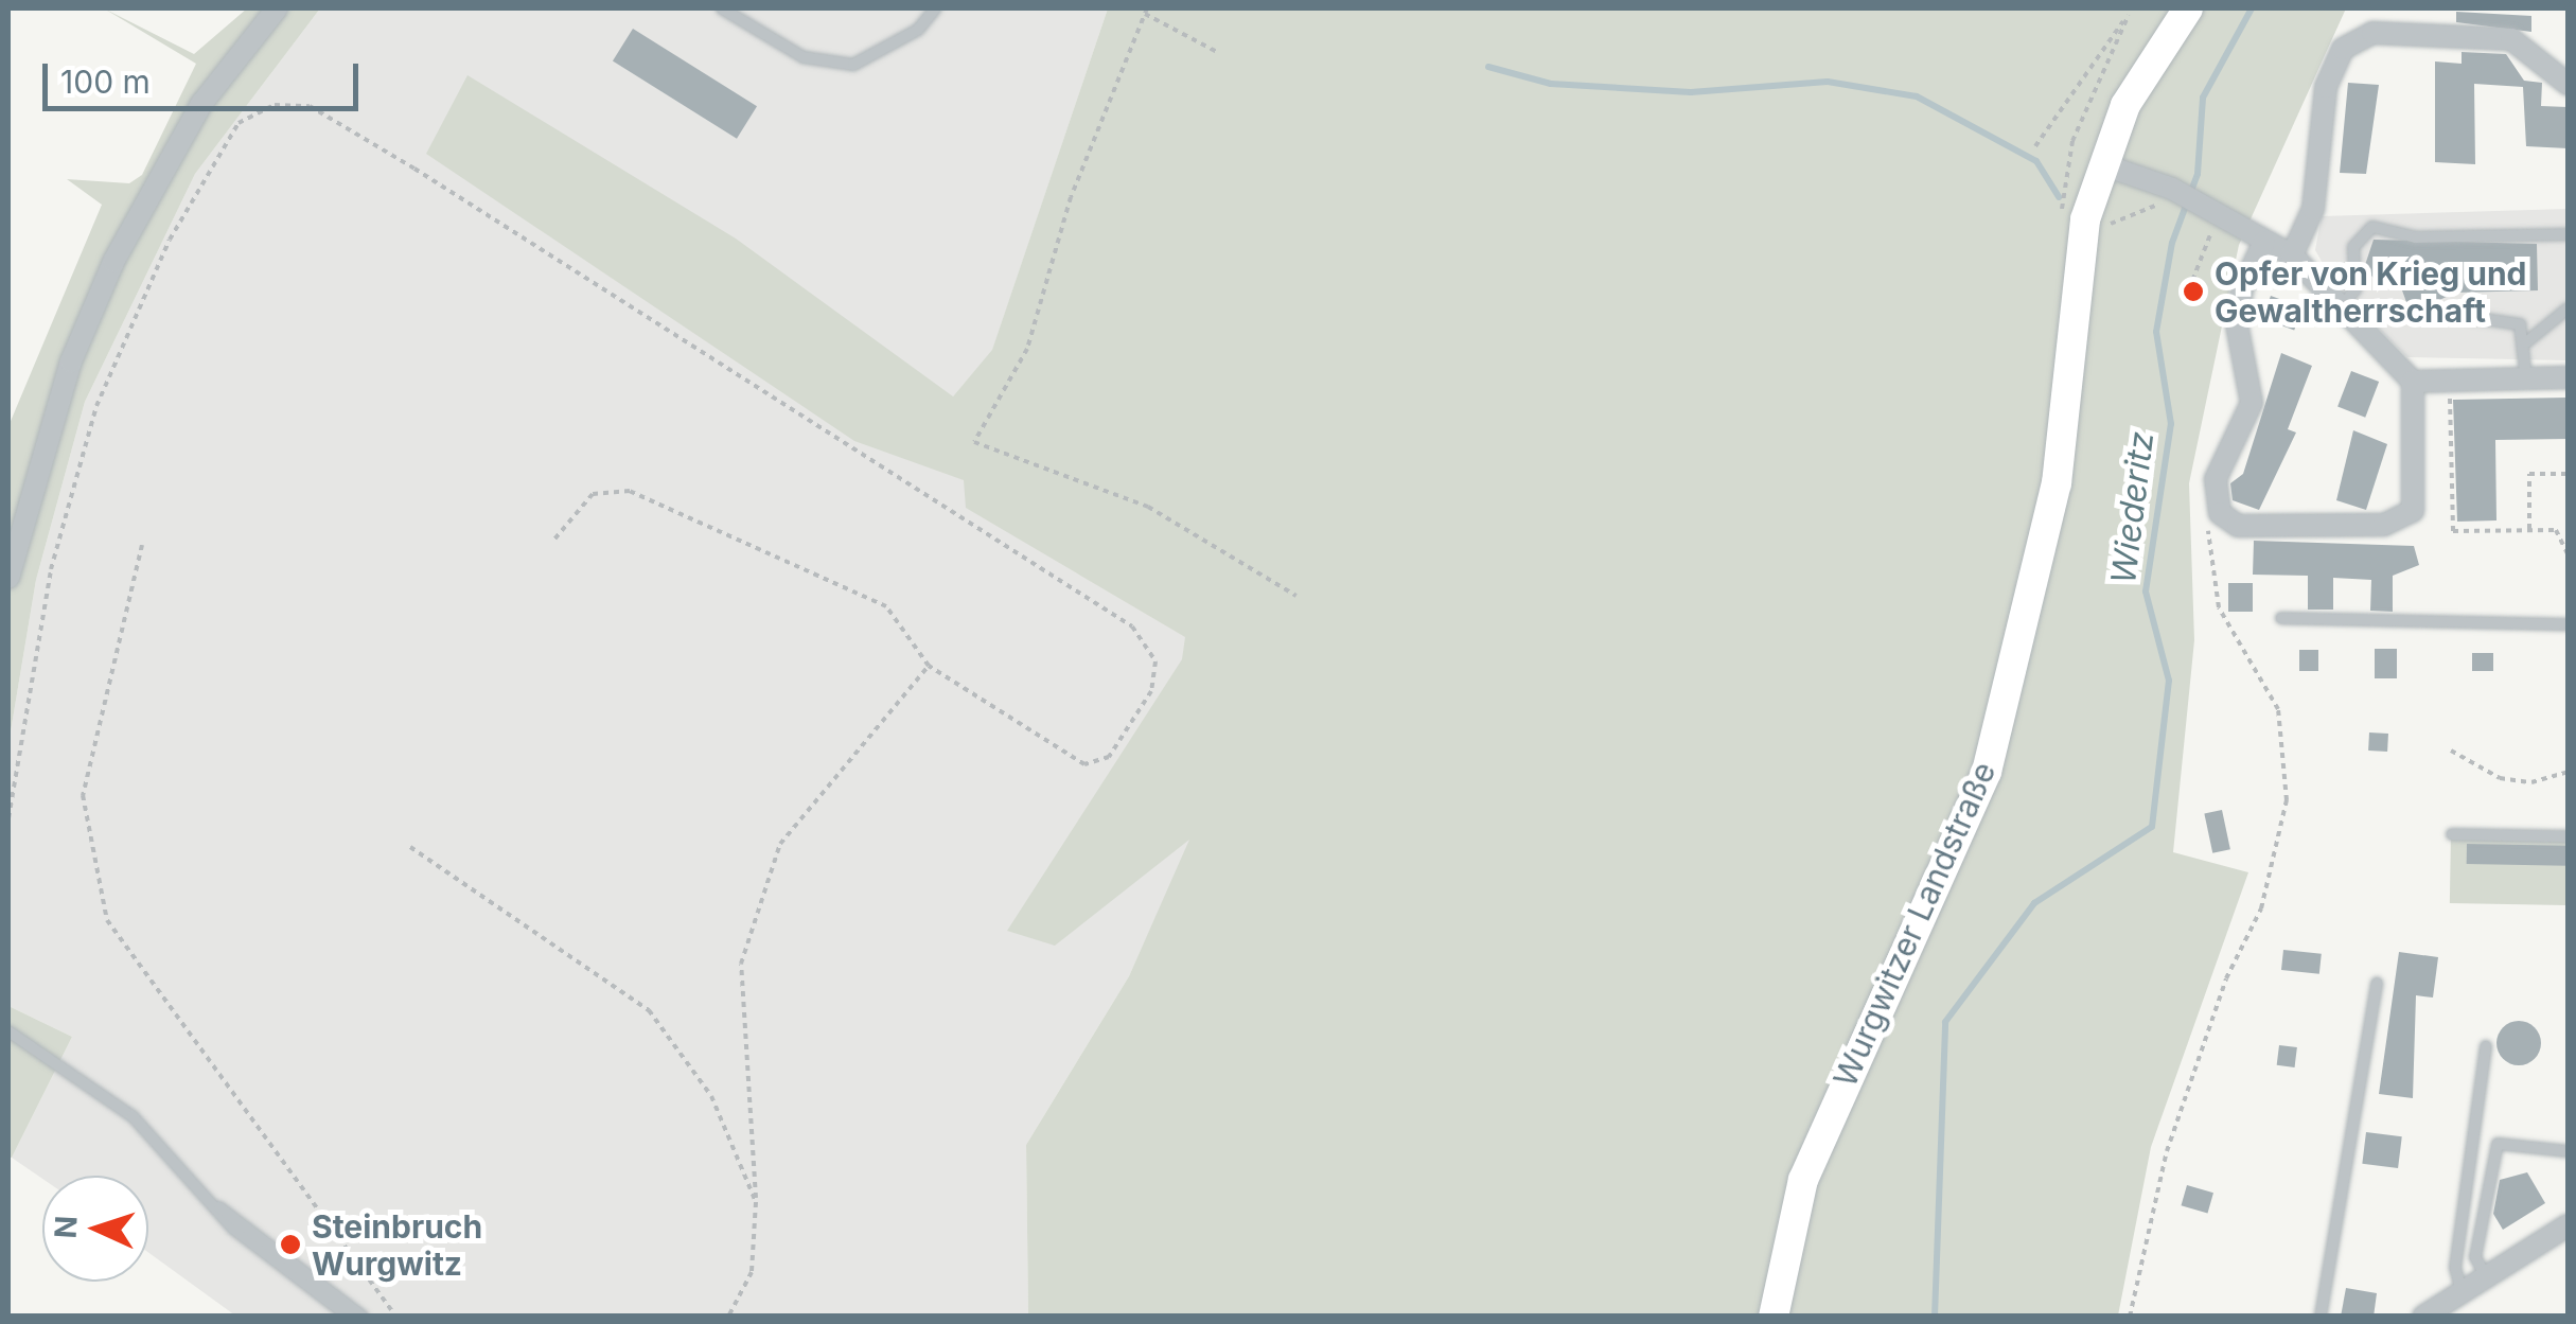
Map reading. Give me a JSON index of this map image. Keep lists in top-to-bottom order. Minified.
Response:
{"streets":{"main road":["Wurgwitzer Landstraße"]},"water":["Wiederitz"],"places":["Opfer von Krieg und Gewaltherrschaft","Steinbruch Wurgwitz"],"scale_bar":"100 m","north":"left"}
